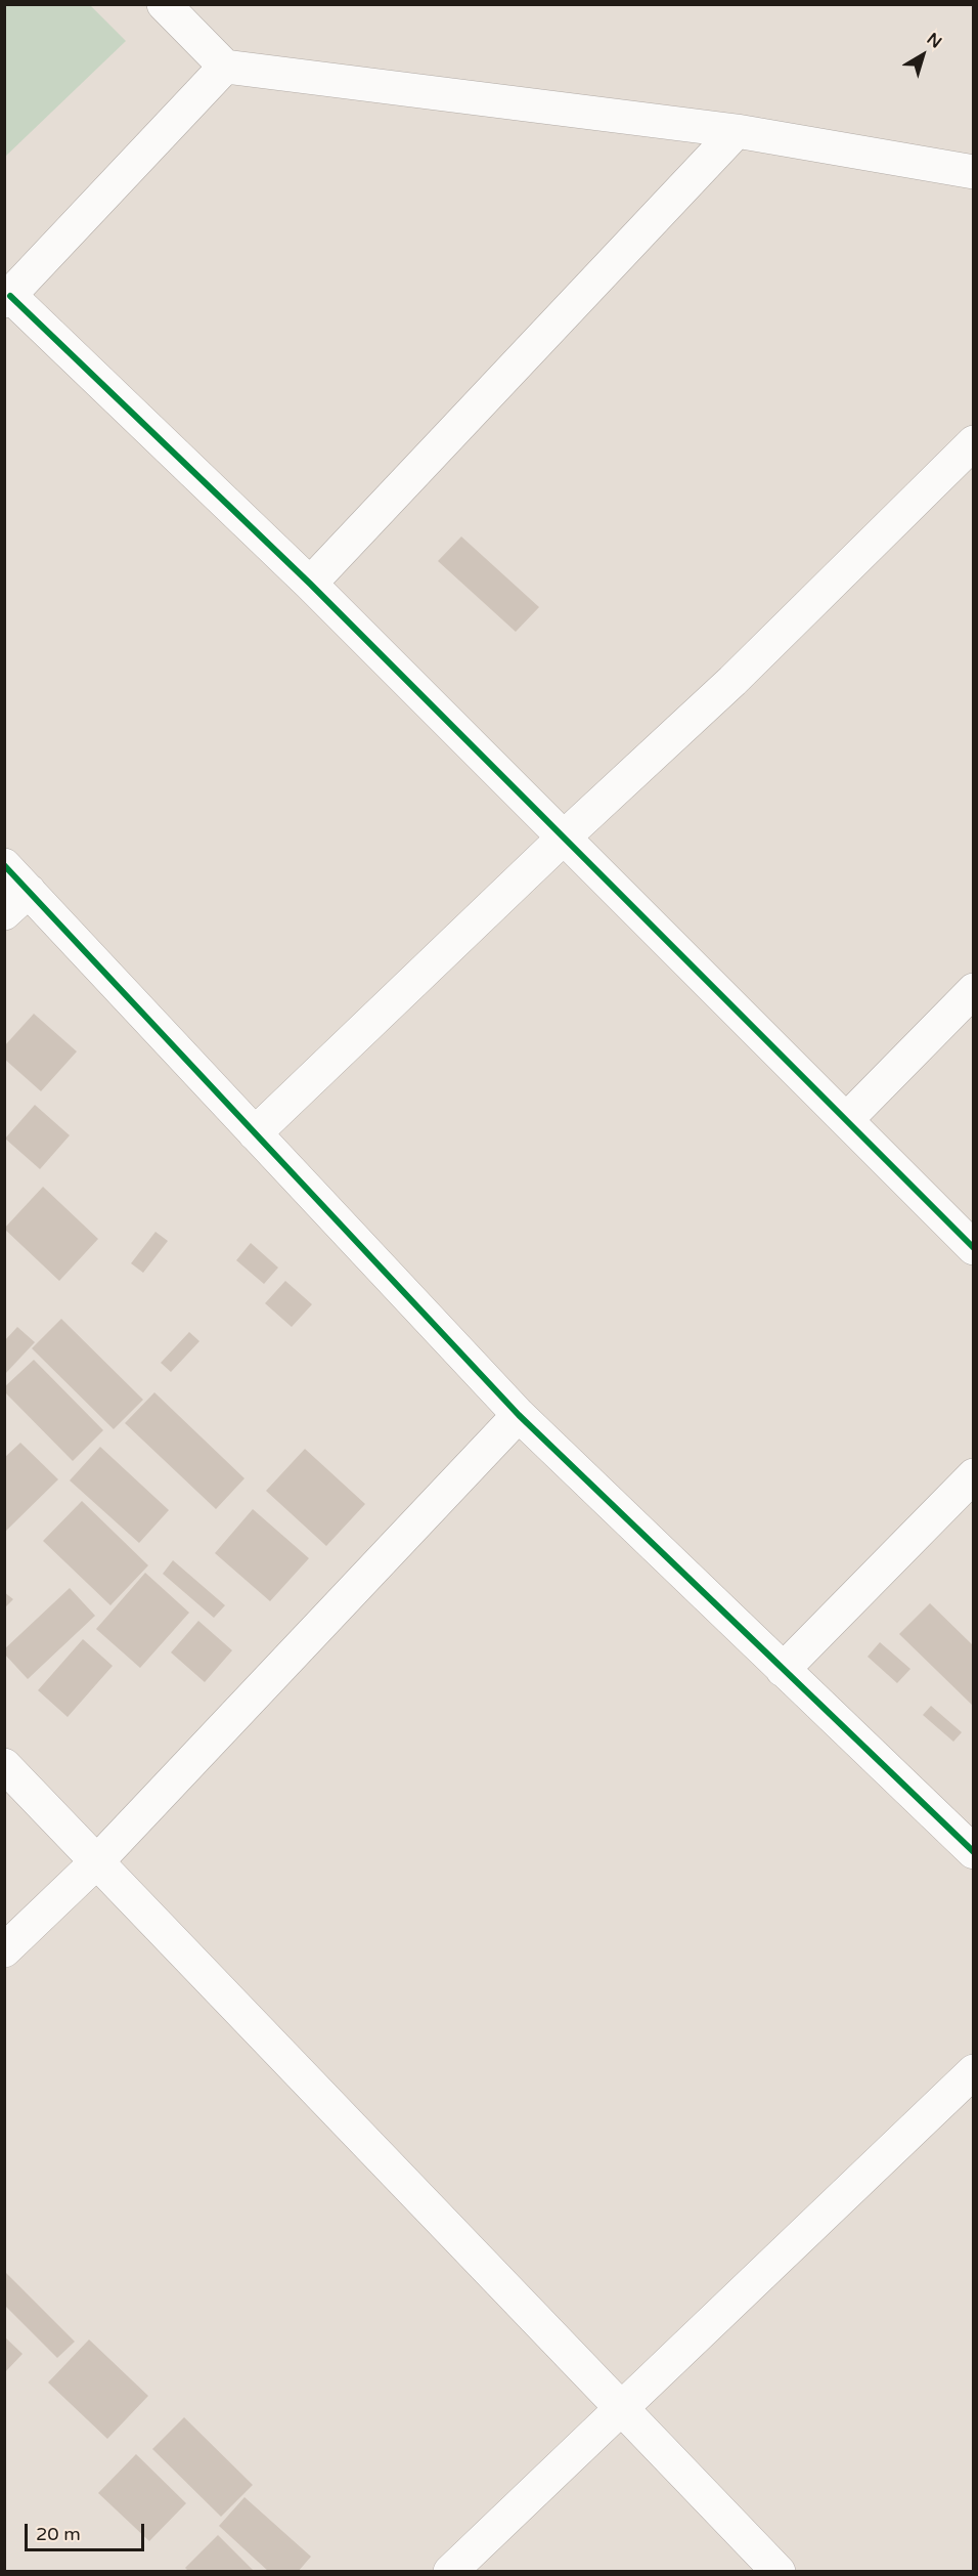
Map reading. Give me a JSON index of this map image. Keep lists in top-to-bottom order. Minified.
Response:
{"scale_bar":"20 m","north":"top right"}
